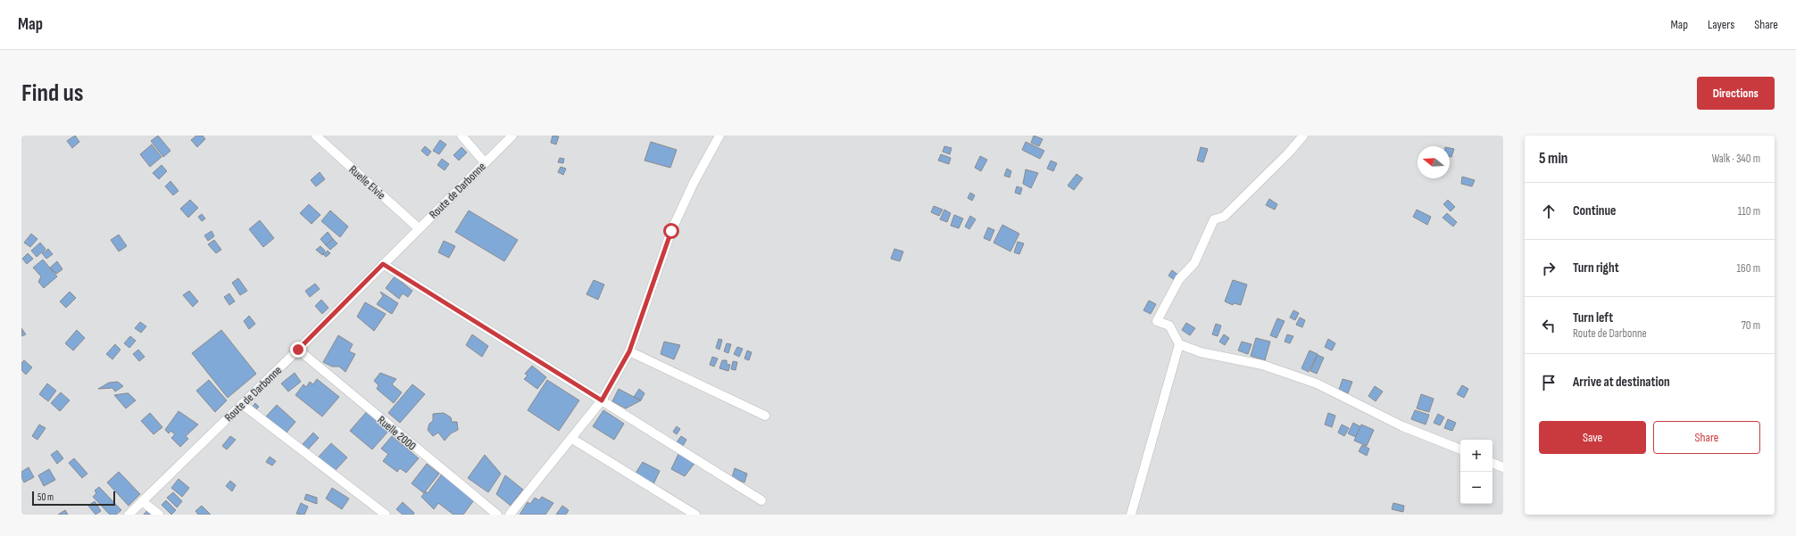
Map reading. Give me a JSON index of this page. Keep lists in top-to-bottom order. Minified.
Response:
{"streets":{"street":["Ruelle Elvie","Route de Darbonne","Ruelle 2000"]},"crossings":[["Ruelle Elvie","Route de Darbonne"],["Route de Darbonne","Ruelle 2000"]],"scale_bar":"50 m","north":"left","page":{"header":"Map","nav":["Map","Layers","Share"],"buttons":["Directions",["Save","Share"]],"title":"Find us","heading":["5 min","Walk · 340 m"],"list":[["Continue","110 m"],["Turn right","160 m"],["Turn left","Route de Darbonne","70 m"],"Arrive at destination"],"map_buttons":["+","−"],"scale":"50 m"}}
